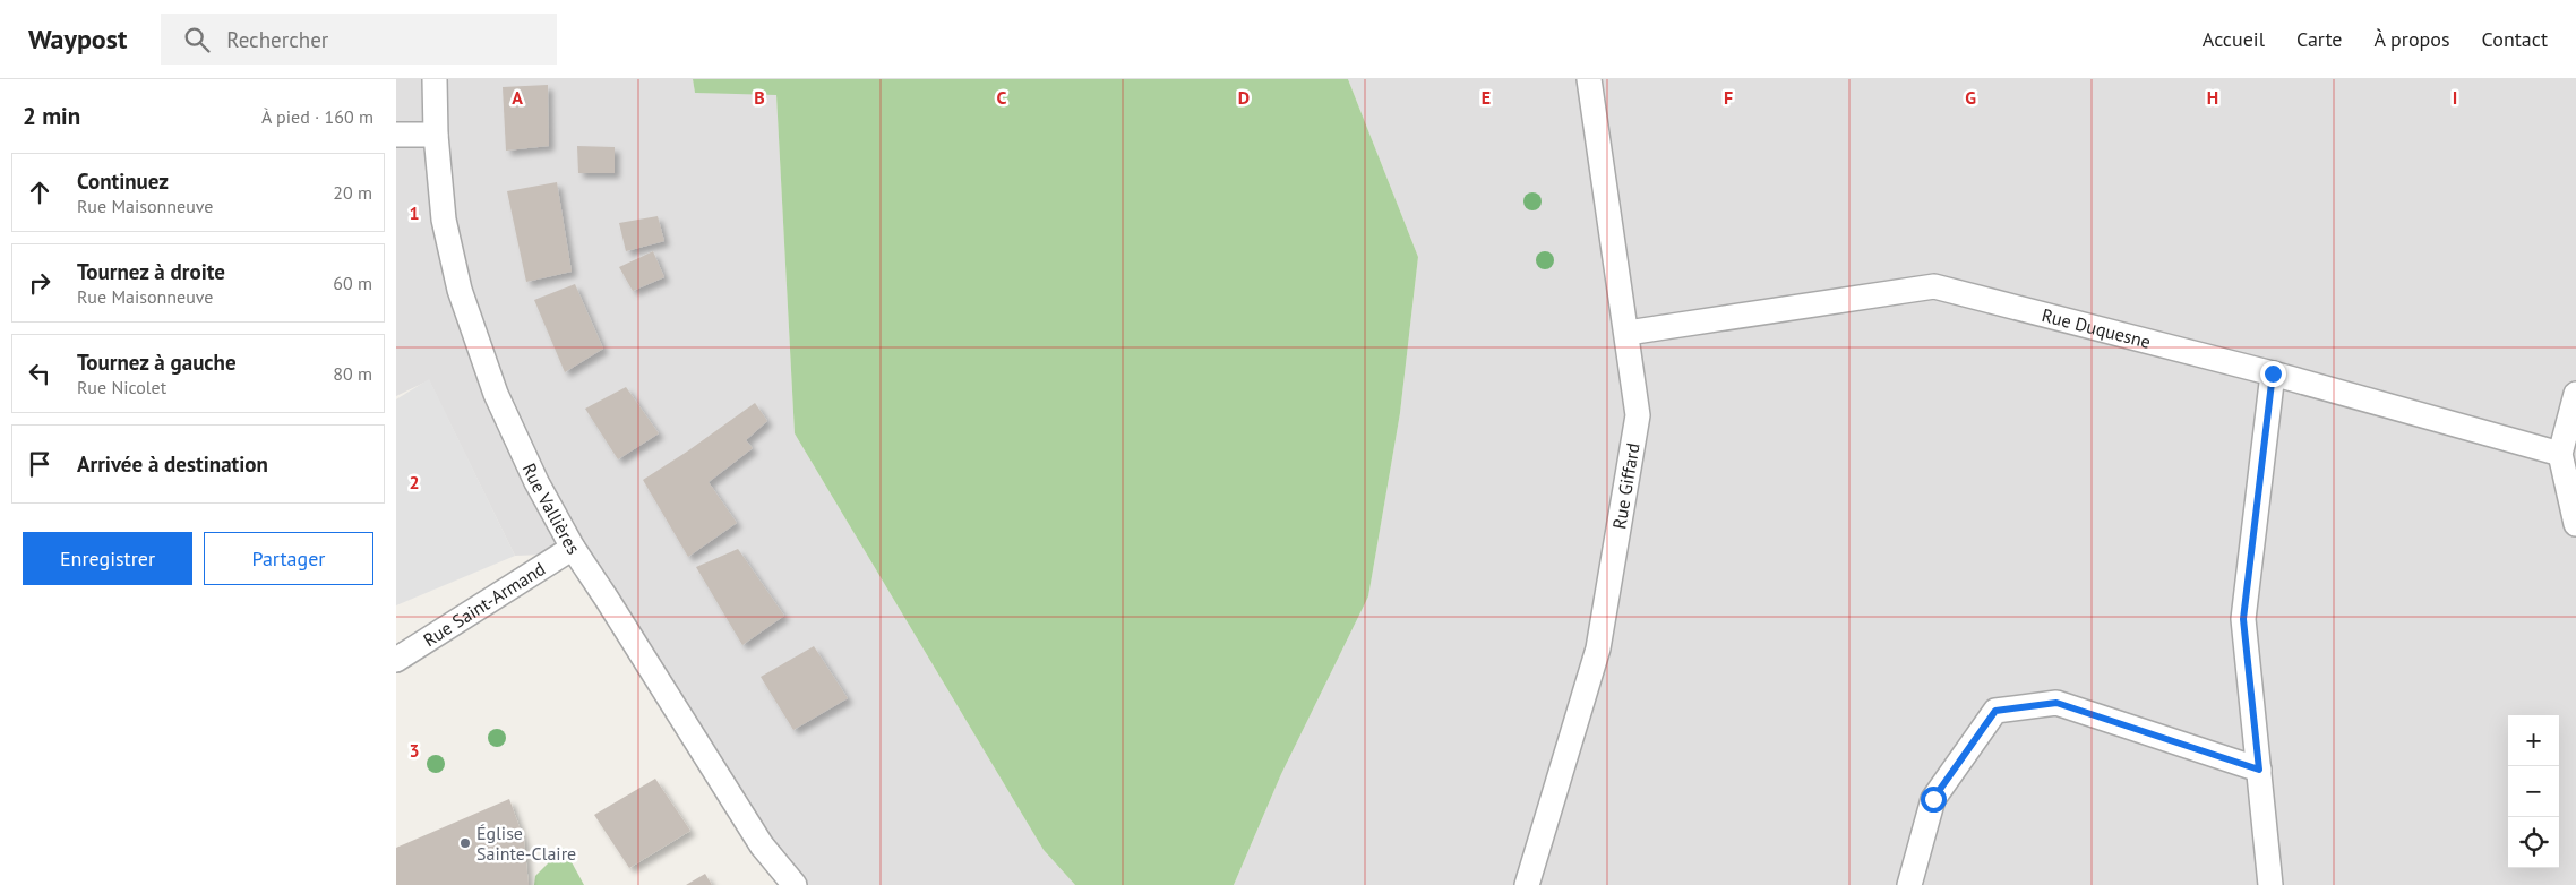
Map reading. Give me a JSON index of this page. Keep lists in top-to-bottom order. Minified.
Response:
{"streets":{"street":["Rue Duquesne","Rue Giffard","Rue Vallières","Rue Saint-Armand"]},"crossings":[["Rue Duquesne","Rue Giffard"],["Rue Vallières","Rue Saint-Armand"]],"places":["Église Sainte-Claire"],"page":{"header":"Waypost","search":"Rechercher","nav":["Accueil","Carte","À propos","Contact"],"heading":["2 min","À pied · 160 m"],"list":[["Continuez","Rue Maisonneuve","20 m"],["Tournez à droite","Rue Maisonneuve","60 m"],["Tournez à gauche","Rue Nicolet","80 m"],"Arrivée à destination"],"buttons":["Enregistrer","Partager"],"map_buttons":["+","−"]},"grid":{"columns":["A","B","C","D","E","F","G","H","I"],"rows":["1","2","3"]}}
